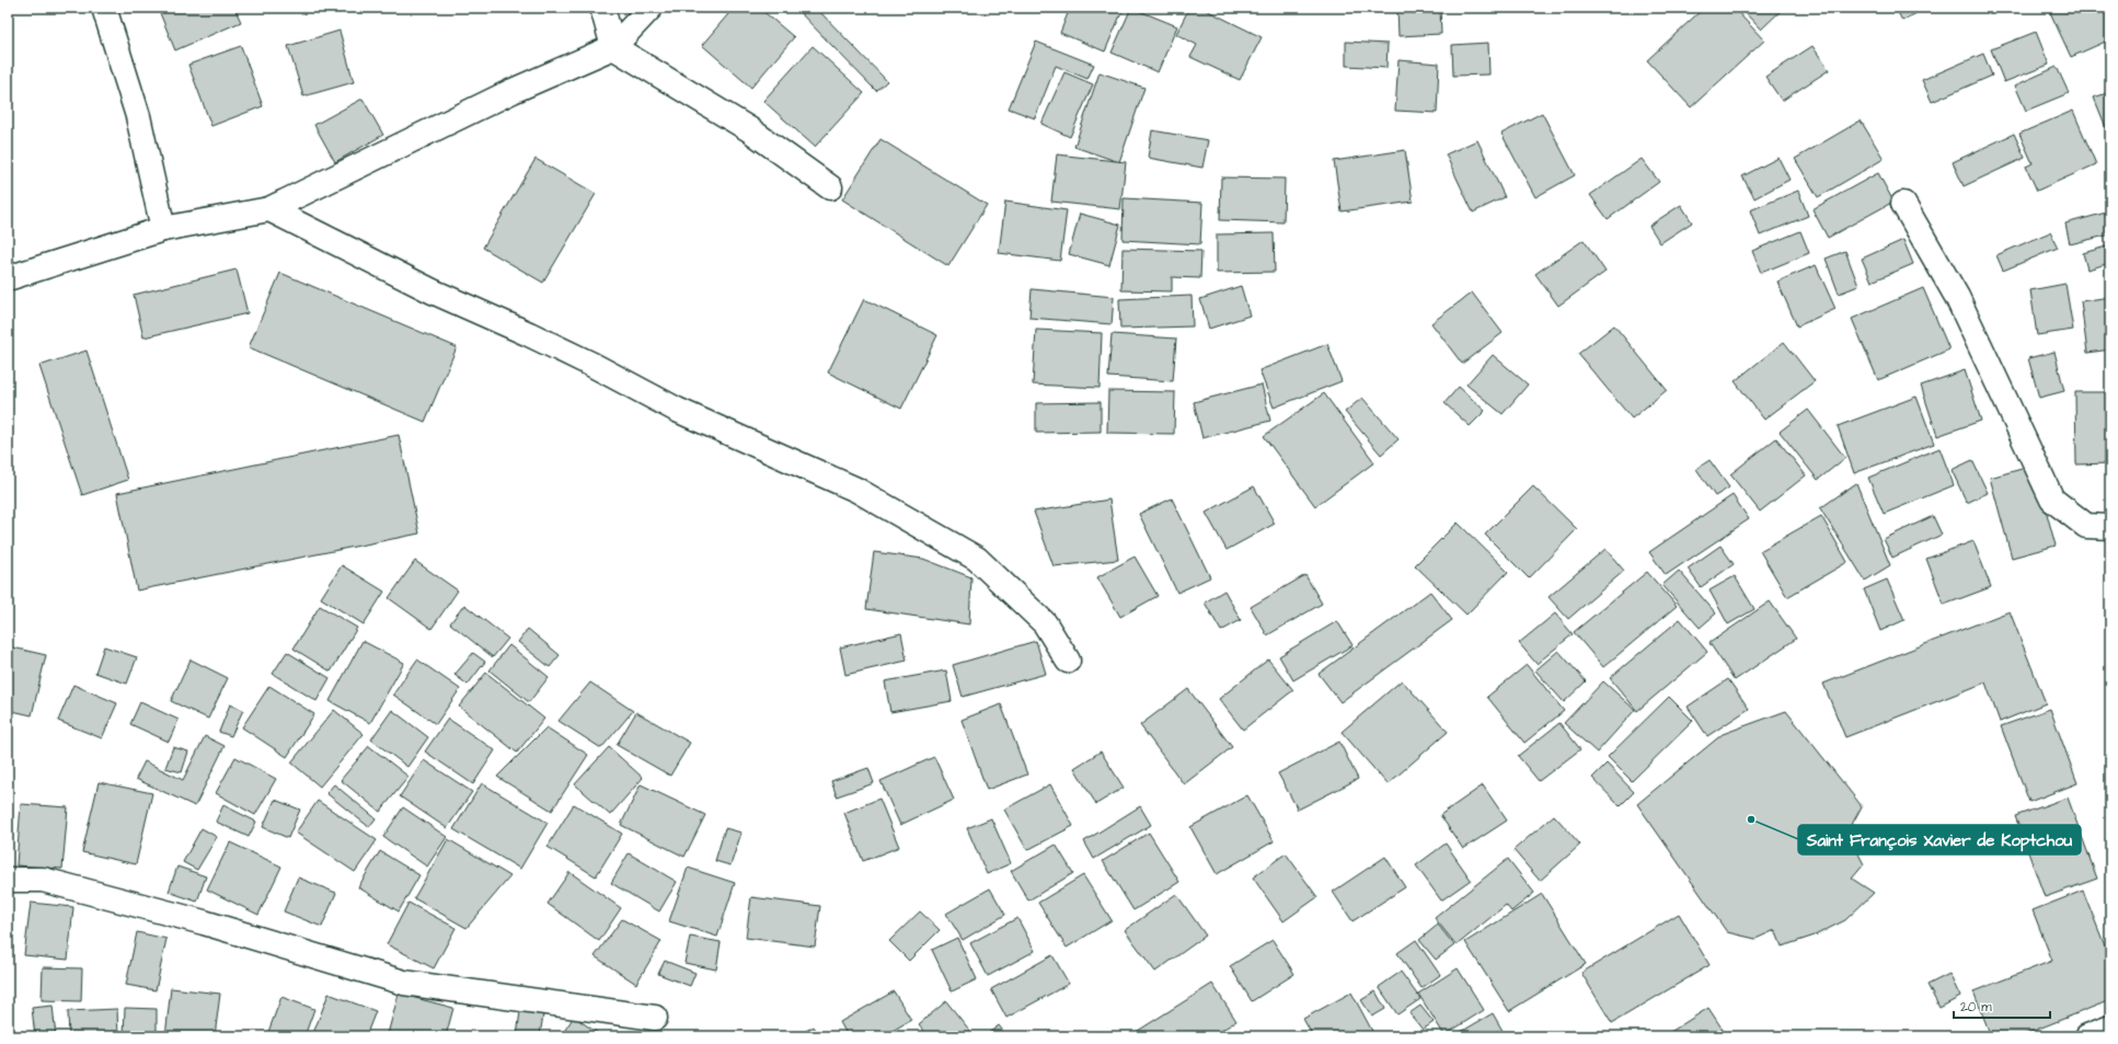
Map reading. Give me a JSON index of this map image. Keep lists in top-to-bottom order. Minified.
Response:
{"places":["Saint François Xavier de Koptchou"],"scale_bar":"20 m"}
